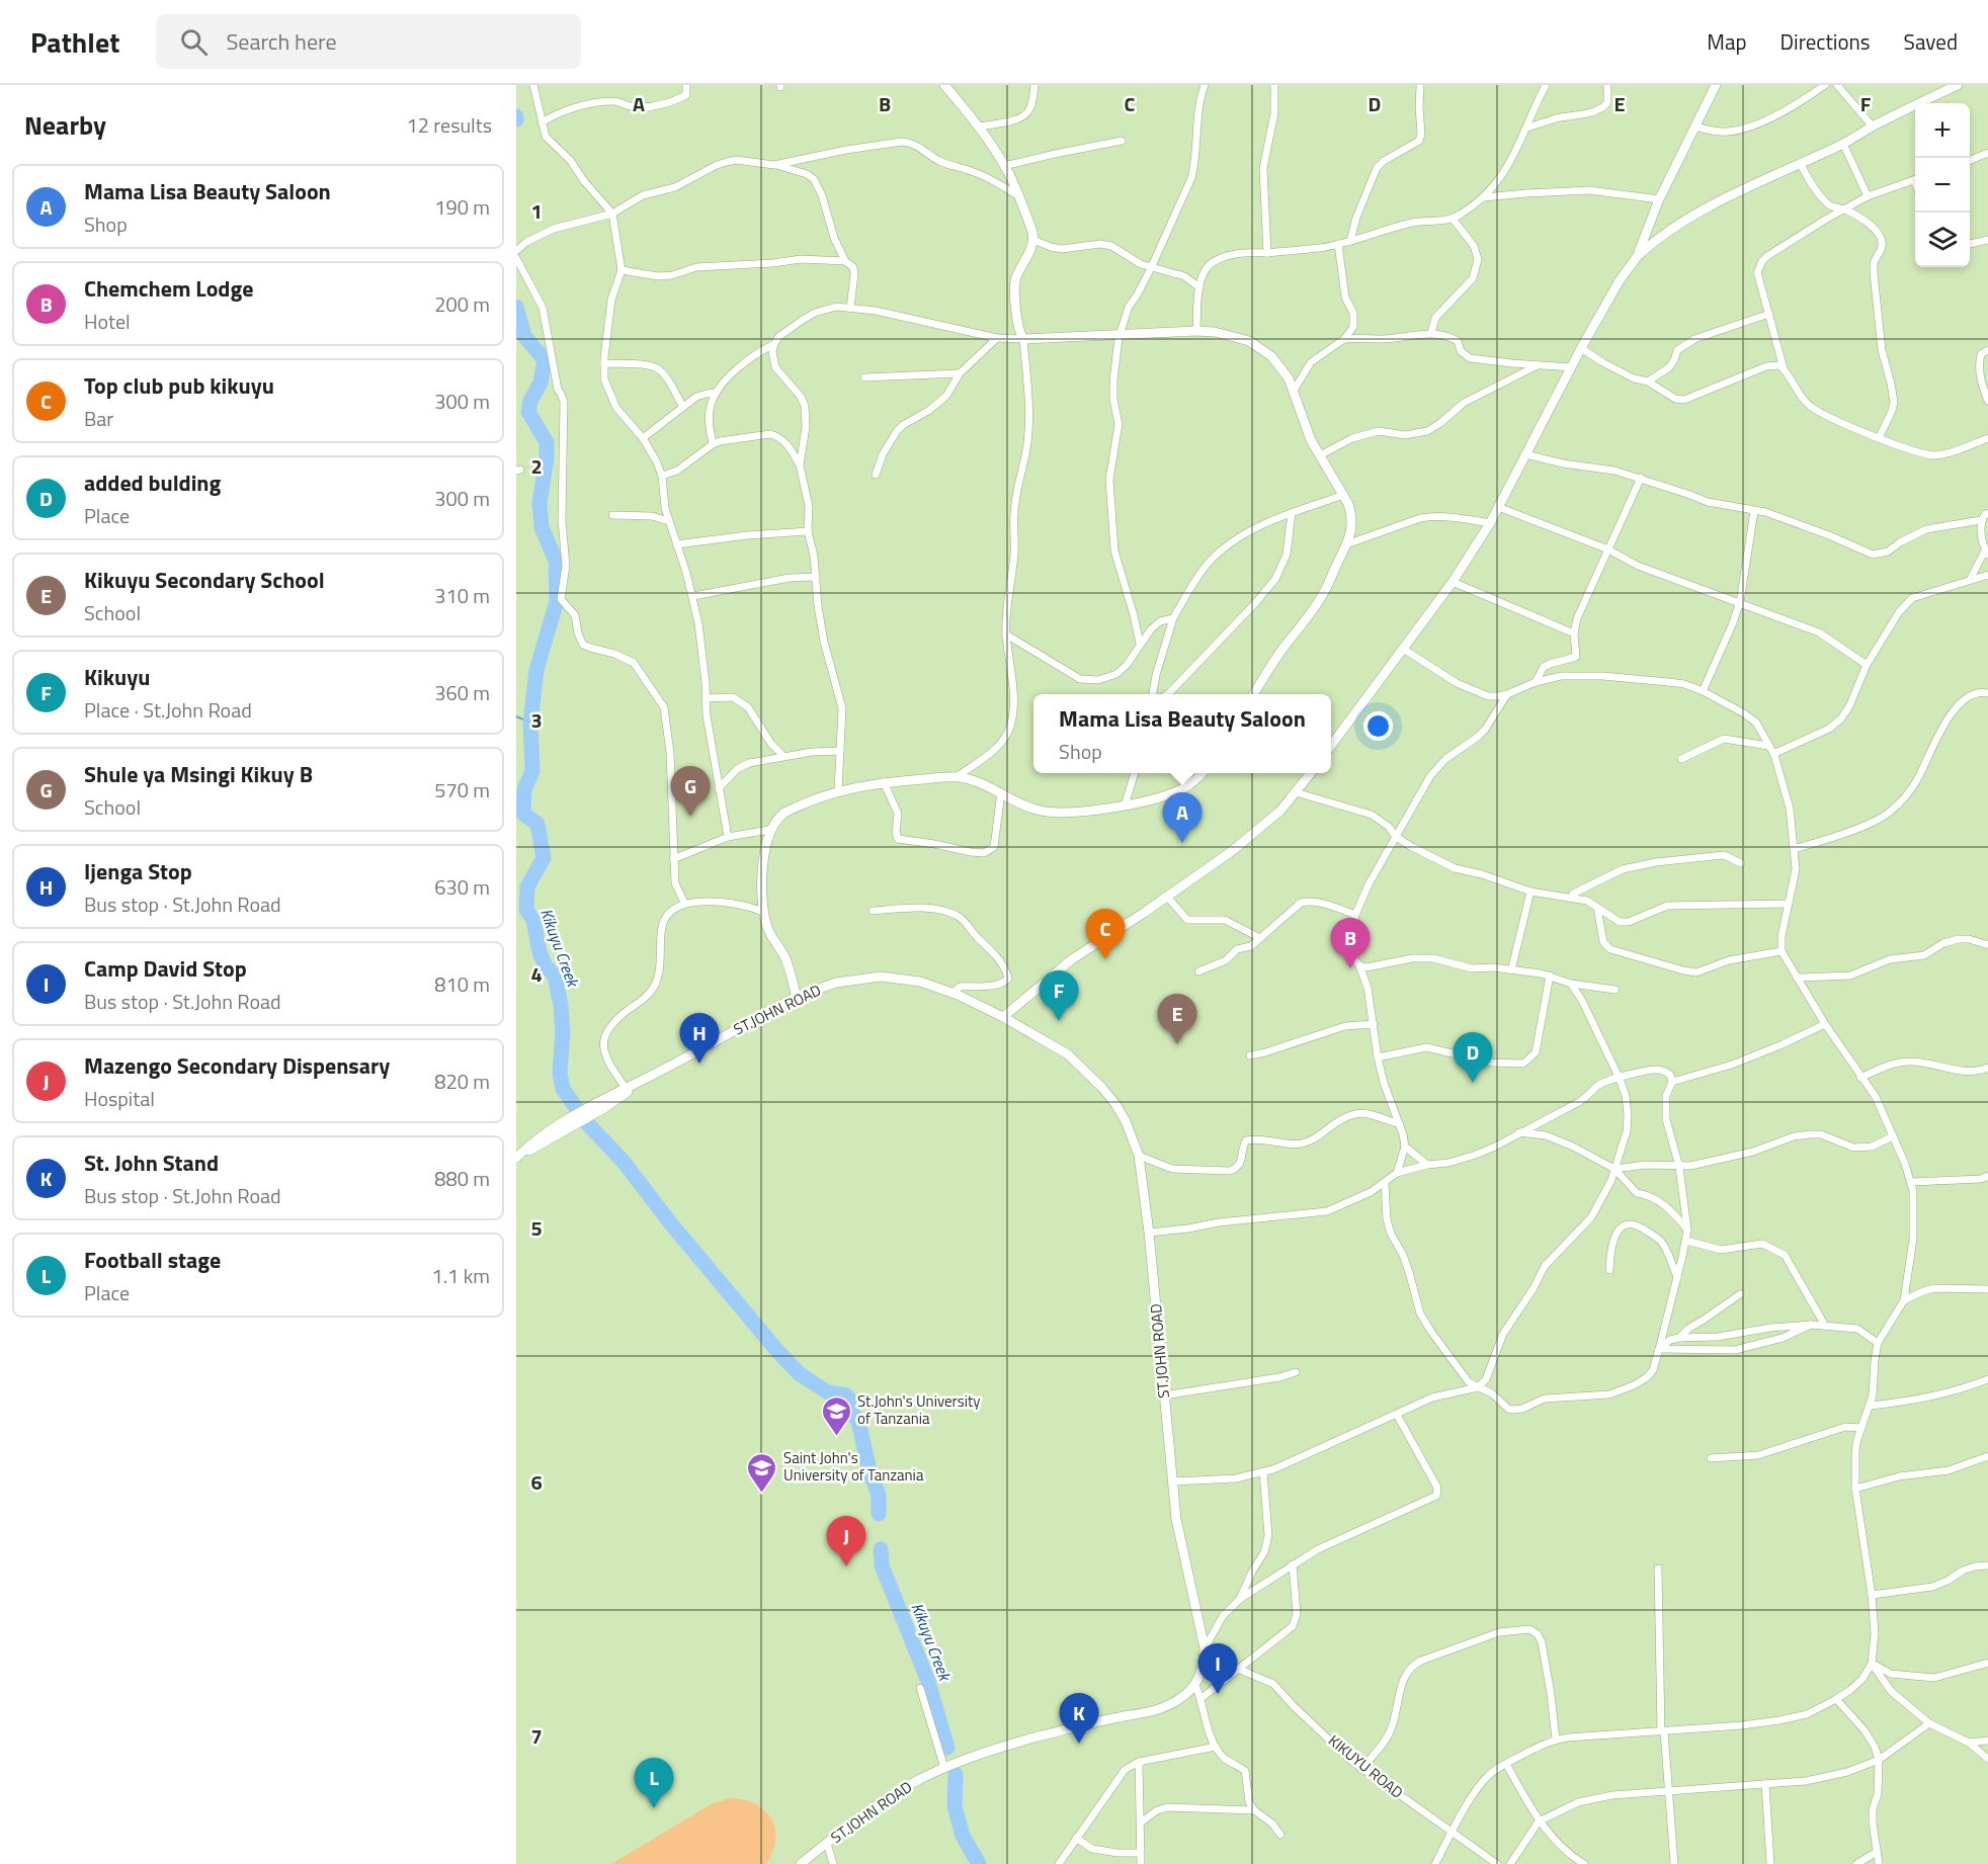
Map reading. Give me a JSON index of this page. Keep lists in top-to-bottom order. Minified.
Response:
{"streets":{"street":["ST.JOHN ROAD","KIKUYU ROAD"]},"water":["Kikuyu Creek"],"places":{"school or university":["St.John's University of Tanzania","Saint John's University of Tanzania"]},"page":{"header":"Pathlet","search":"Search here","nav":["Map","Directions","Saved"],"heading":["Nearby","12 results"],"map_buttons":["+","−"],"list":[{"mark":"A","name":"Mama Lisa Beauty Saloon","note":"Shop","value":"190 m"},{"mark":"B","name":"Chemchem Lodge","note":"Hotel","value":"200 m"},{"mark":"C","name":"Top club pub kikuyu","note":"Bar","value":"300 m"},{"mark":"D","name":"added bulding","note":"Place","value":"300 m"},{"mark":"E","name":"Kikuyu Secondary School","note":"School","value":"310 m"},{"mark":"F","name":"Kikuyu","note":"Place · St.John Road","value":"360 m"},{"mark":"G","name":"Shule ya Msingi Kikuy B","note":"School","value":"570 m"},{"mark":"H","name":"Ijenga Stop","note":"Bus stop · St.John Road","value":"630 m"},{"mark":"I","name":"Camp David Stop","note":"Bus stop · St.John Road","value":"810 m"},{"mark":"J","name":"Mazengo Secondary Dispensary","note":"Hospital","value":"820 m"},{"mark":"K","name":"St. John Stand","note":"Bus stop · St.John Road","value":"880 m"},{"mark":"L","name":"Football stage","note":"Place","value":"1.1 km"}],"popup":["Mama Lisa Beauty Saloon","Shop"],"pins":["G","A","C","B","F","E","H","D","J","I","K","L"]},"grid":{"columns":["A","B","C","D","E","F"],"rows":["1","2","3","4","5","6","7"]}}
